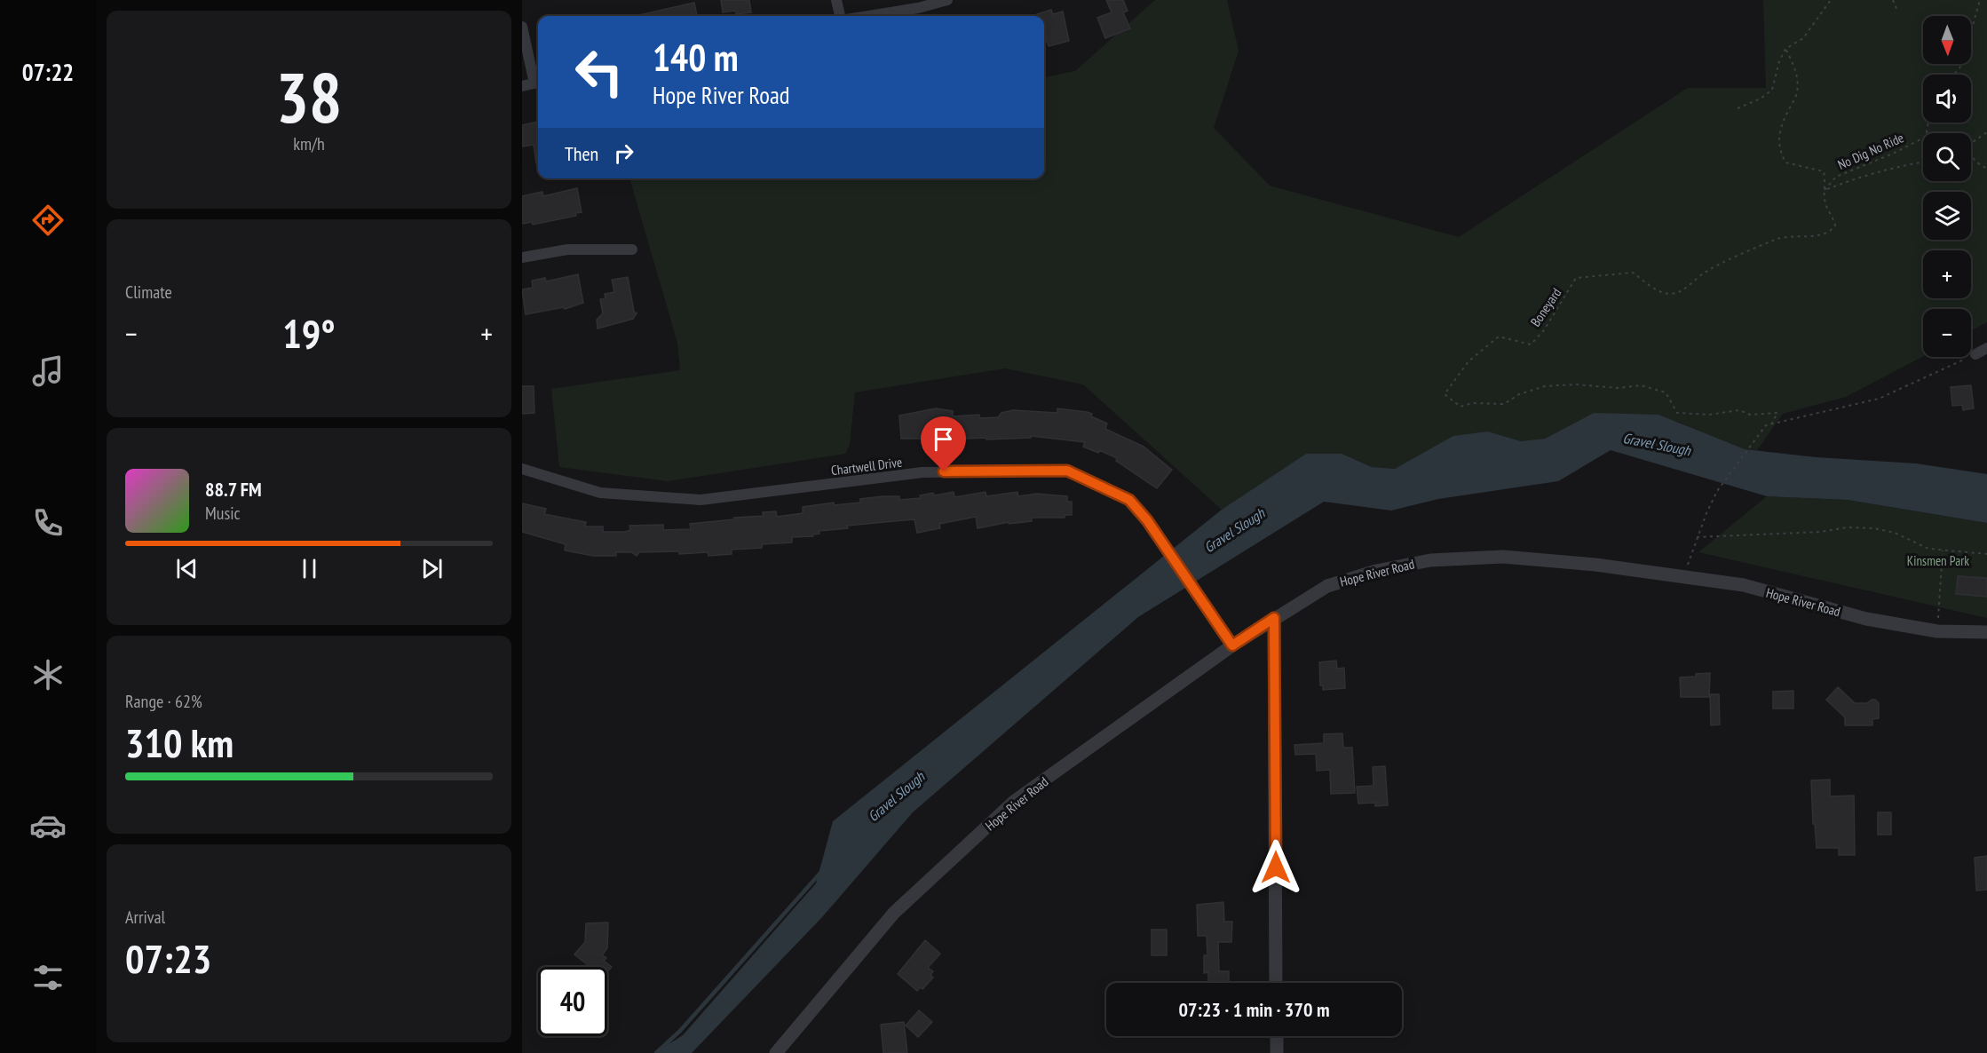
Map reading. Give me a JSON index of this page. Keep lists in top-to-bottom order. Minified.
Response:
{"streets":{"street":["Chartwell Drive","Hope River Road"],"path":["No Dig No Ride","Boneyard"]},"crossings":[["No Dig No Ride","Boneyard"],["Chartwell Drive","Hope River Road"]],"water":["Gravel Slough"],"parks":["Kinsmen Park"],"north":"bottom","page":{"tabs":"07:22","tile":[["38","km/h"],"Climate",["Range · 62%","310 km"],["Arrival","07:23"]],"map_buttons":["+","−"],"turn":["140 m","Hope River Road"],"then":"Then","heat":["−","19°","+"],"song":["88.7 FM","Music"],"limit":"40","trip":"07:23 · 1 min · 370 m"}}
